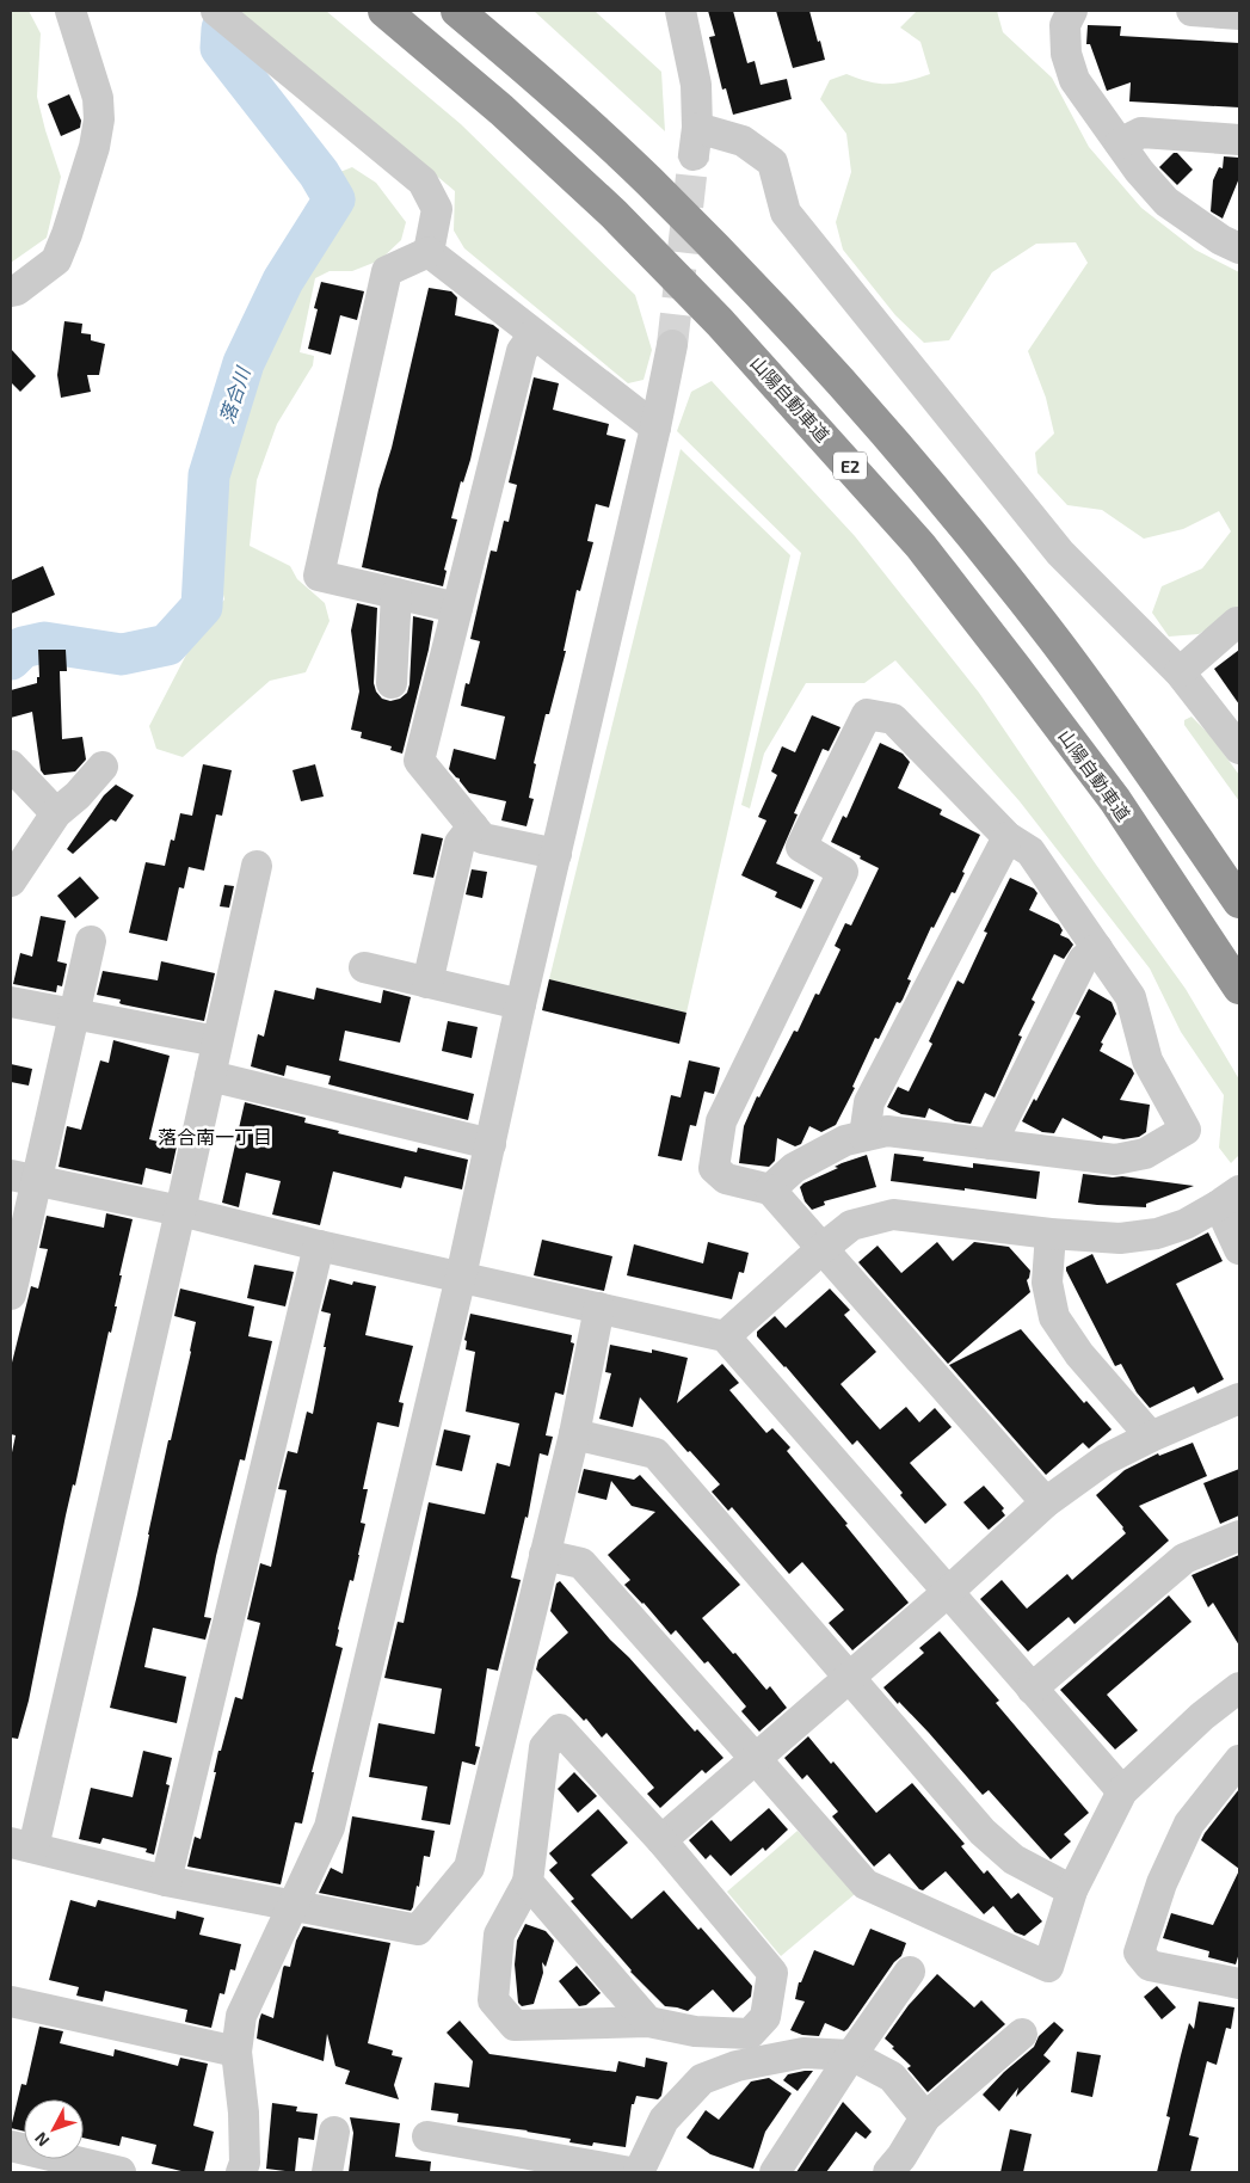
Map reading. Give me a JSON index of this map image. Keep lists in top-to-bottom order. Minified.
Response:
{"streets":{"highway":["山陽自動車道","E2"]},"districts":["落合南一丁目"],"water":["落合川"],"north":"bottom left"}
